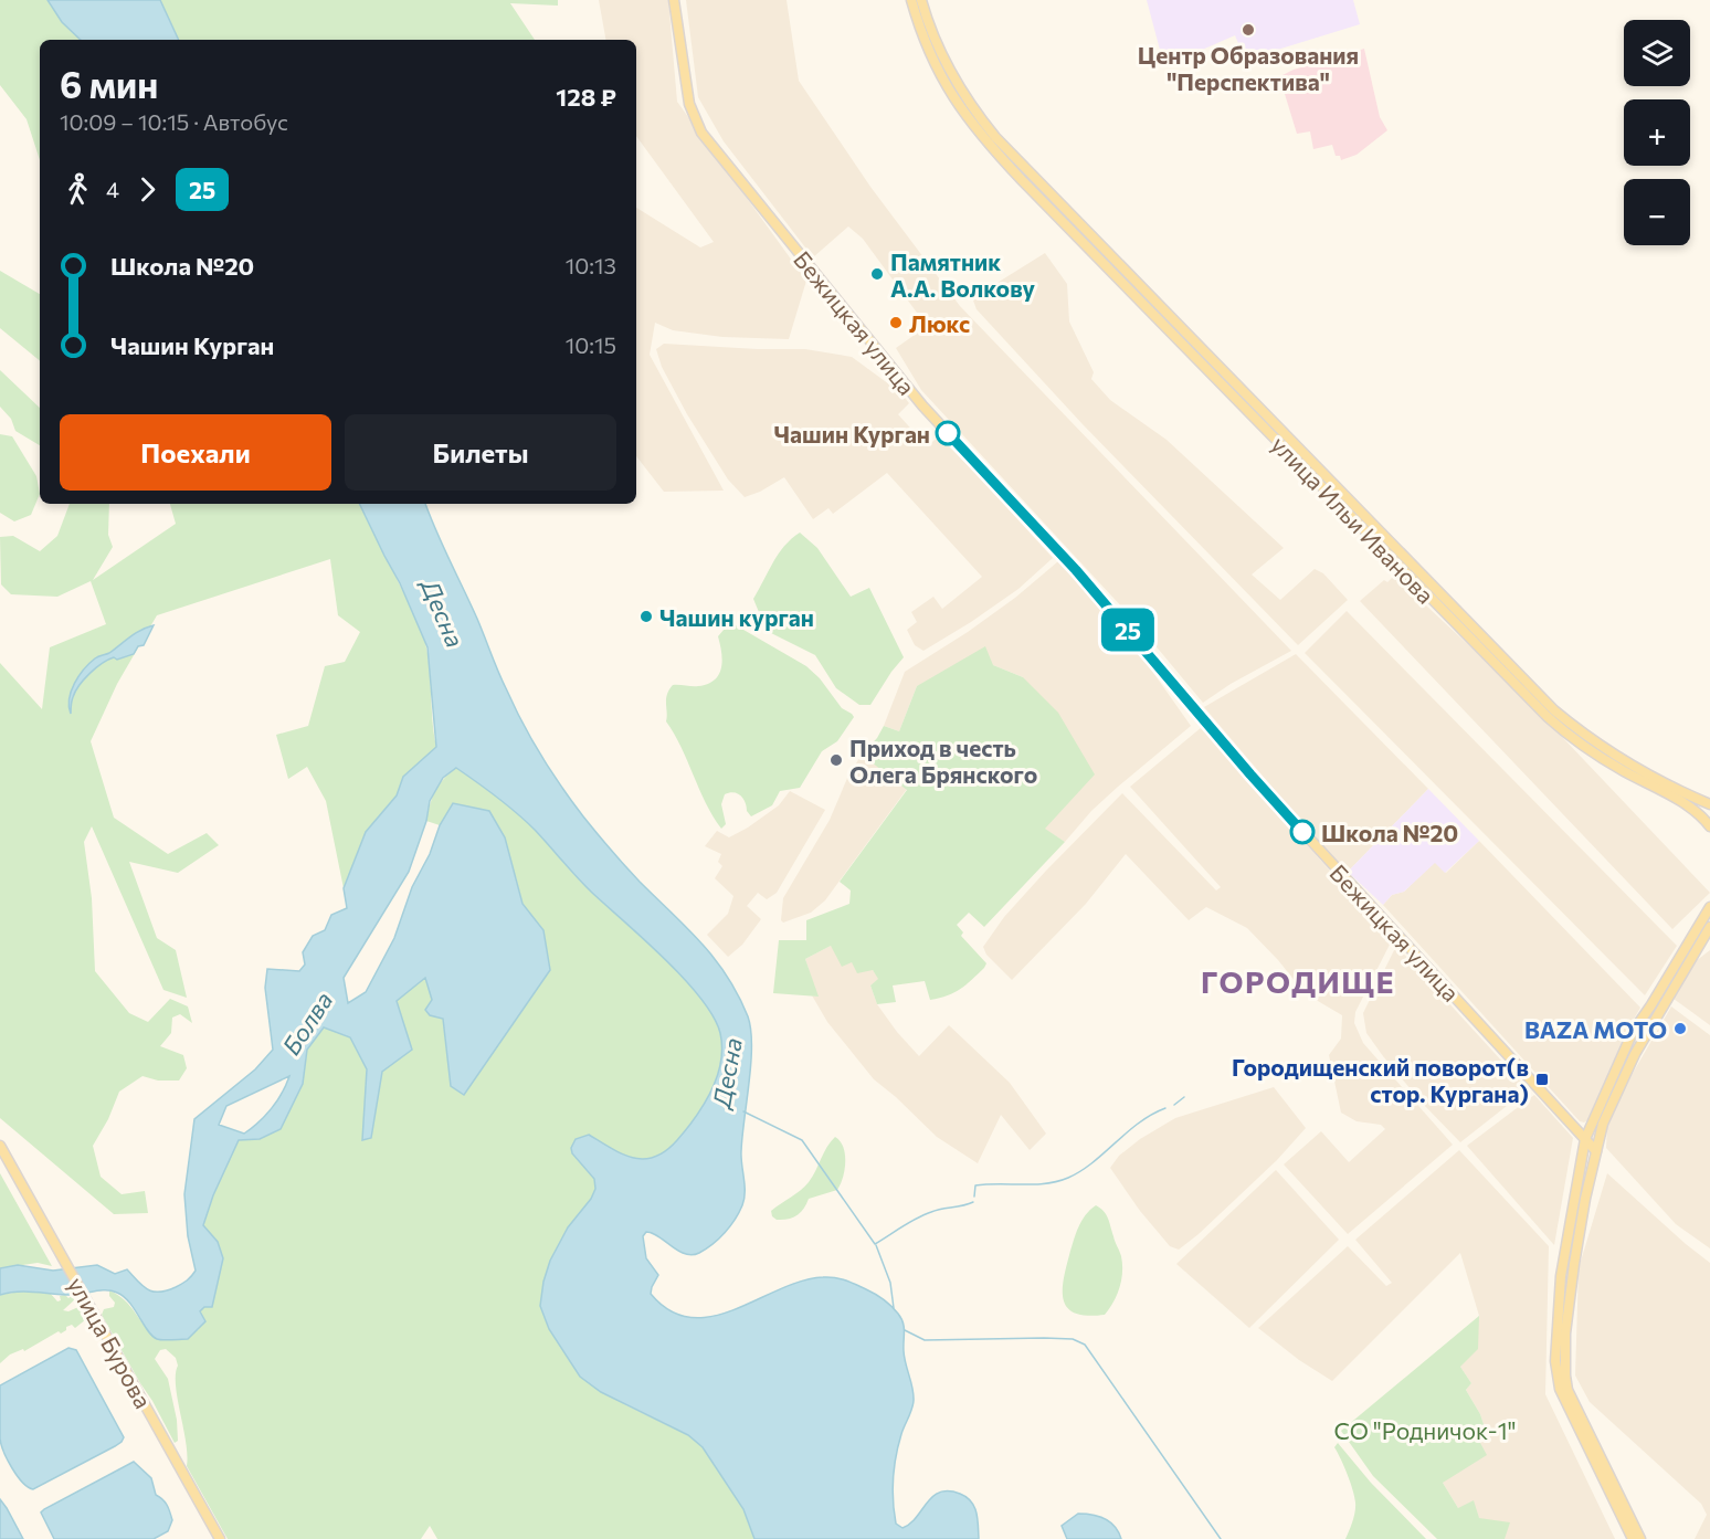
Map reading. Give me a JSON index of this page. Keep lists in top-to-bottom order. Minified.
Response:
{"streets":{"main road":["Бежицкая улица","улица Ильи Иванова","улица Бурова"]},"districts":["ГОРОДИЩЕ"],"water":["Десна","Болва"],"parks":["СО \"Родничок-1\""],"places":{"other":["Центр Образования \"Перспектива\"","Памятник А.А. Волкову","Люкс","Чашин Курган","Чашин курган","Приход в честь Олега Брянского","Школа №20","BAZA MOTO"],"transit":["Городищенский поворот(в стор. Кургана)"]},"lines":["bus line 25"],"page":{"on_map":"25","map_buttons":["+","−"],"heading":["6 мин","10:09 – 10:15 · Автобус","128 ₽"],"legs":["4","25"],"list":[{"name":"Школа №20","value":"10:13"},{"name":"Чашин Курган","value":"10:15"}],"buttons":["Поехали","Билеты"]}}
